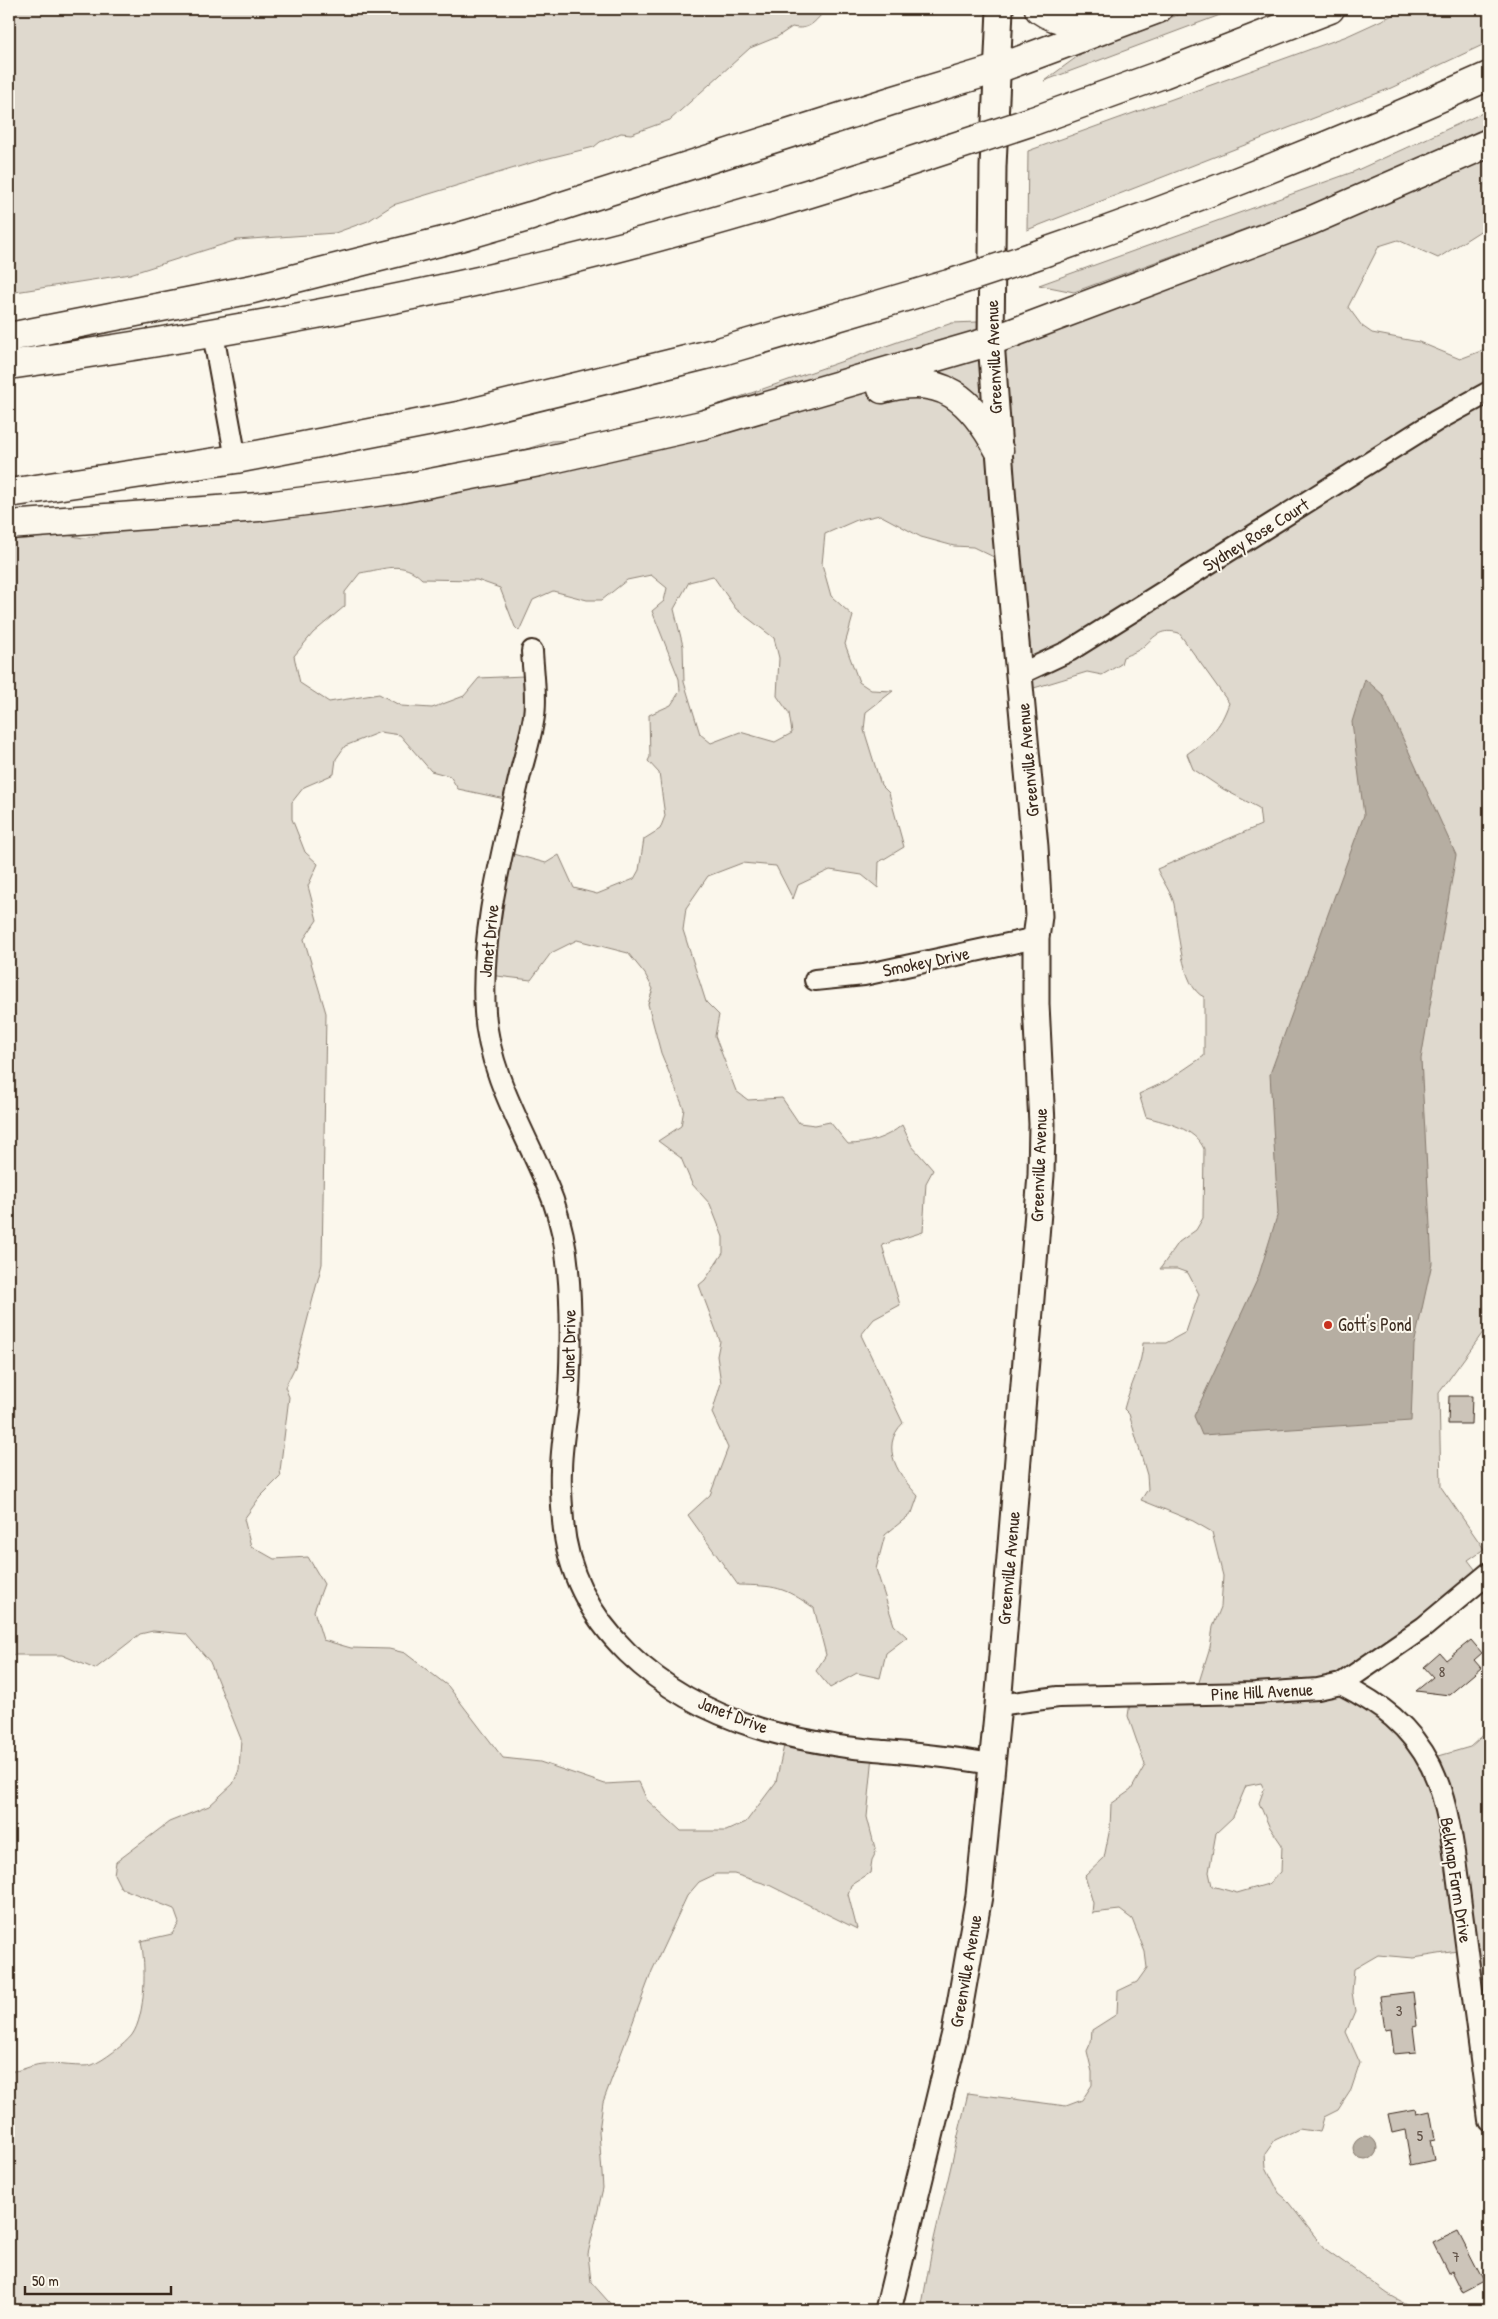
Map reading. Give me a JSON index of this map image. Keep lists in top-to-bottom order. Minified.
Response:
{"streets":{"main road":["Greenville Avenue"],"street":["Sydney Rose Court","Janet Drive","Smokey Drive","Pine Hill Avenue","Belknap Farm Drive"]},"crossings":[["Greenville Avenue","Sydney Rose Court"],["Greenville Avenue","Janet Drive"],["Greenville Avenue","Smokey Drive"],["Greenville Avenue","Pine Hill Avenue"],["Pine Hill Avenue","Belknap Farm Drive"]],"places":["Gott's Pond"],"house_numbers":["8","3","5","7"],"scale_bar":"50 m"}
